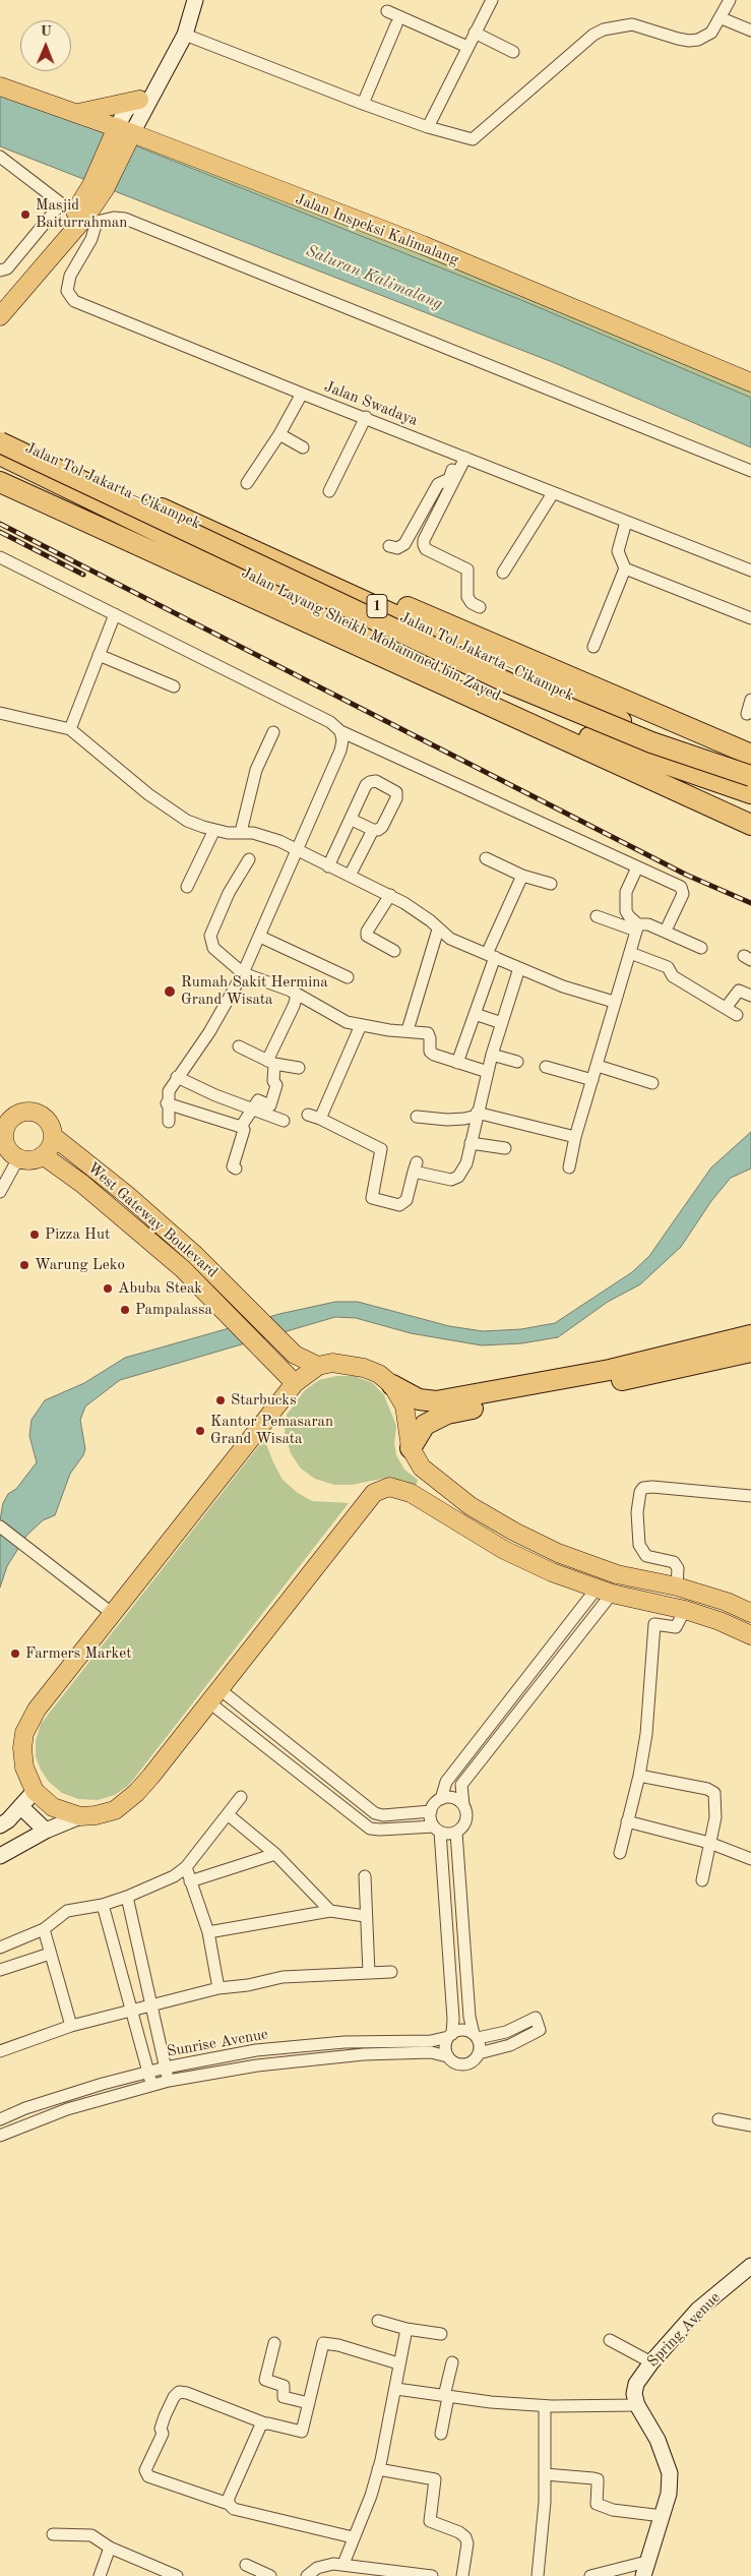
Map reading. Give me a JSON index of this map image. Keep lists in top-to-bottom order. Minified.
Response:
{"streets":{"highway":["Jalan Tol Jakarta–Cikampek","1","Jalan Layang Sheikh Mohammed bin Zayed"],"main road":["Jalan Inspeksi Kalimalang","West Gateway Boulevard"],"street":["Jalan Swadaya","Sunrise Avenue","Spring Avenue"]},"water":["Saluran Kalimalang"],"places":["Masjid Baiturrahman","Rumah Sakit Hermina Grand Wisata","Pizza Hut","Warung Leko","Abuba Steak","Pampalassa","Starbucks","Kantor Pemasaran Grand Wisata","Farmers Market"],"north":"top"}
